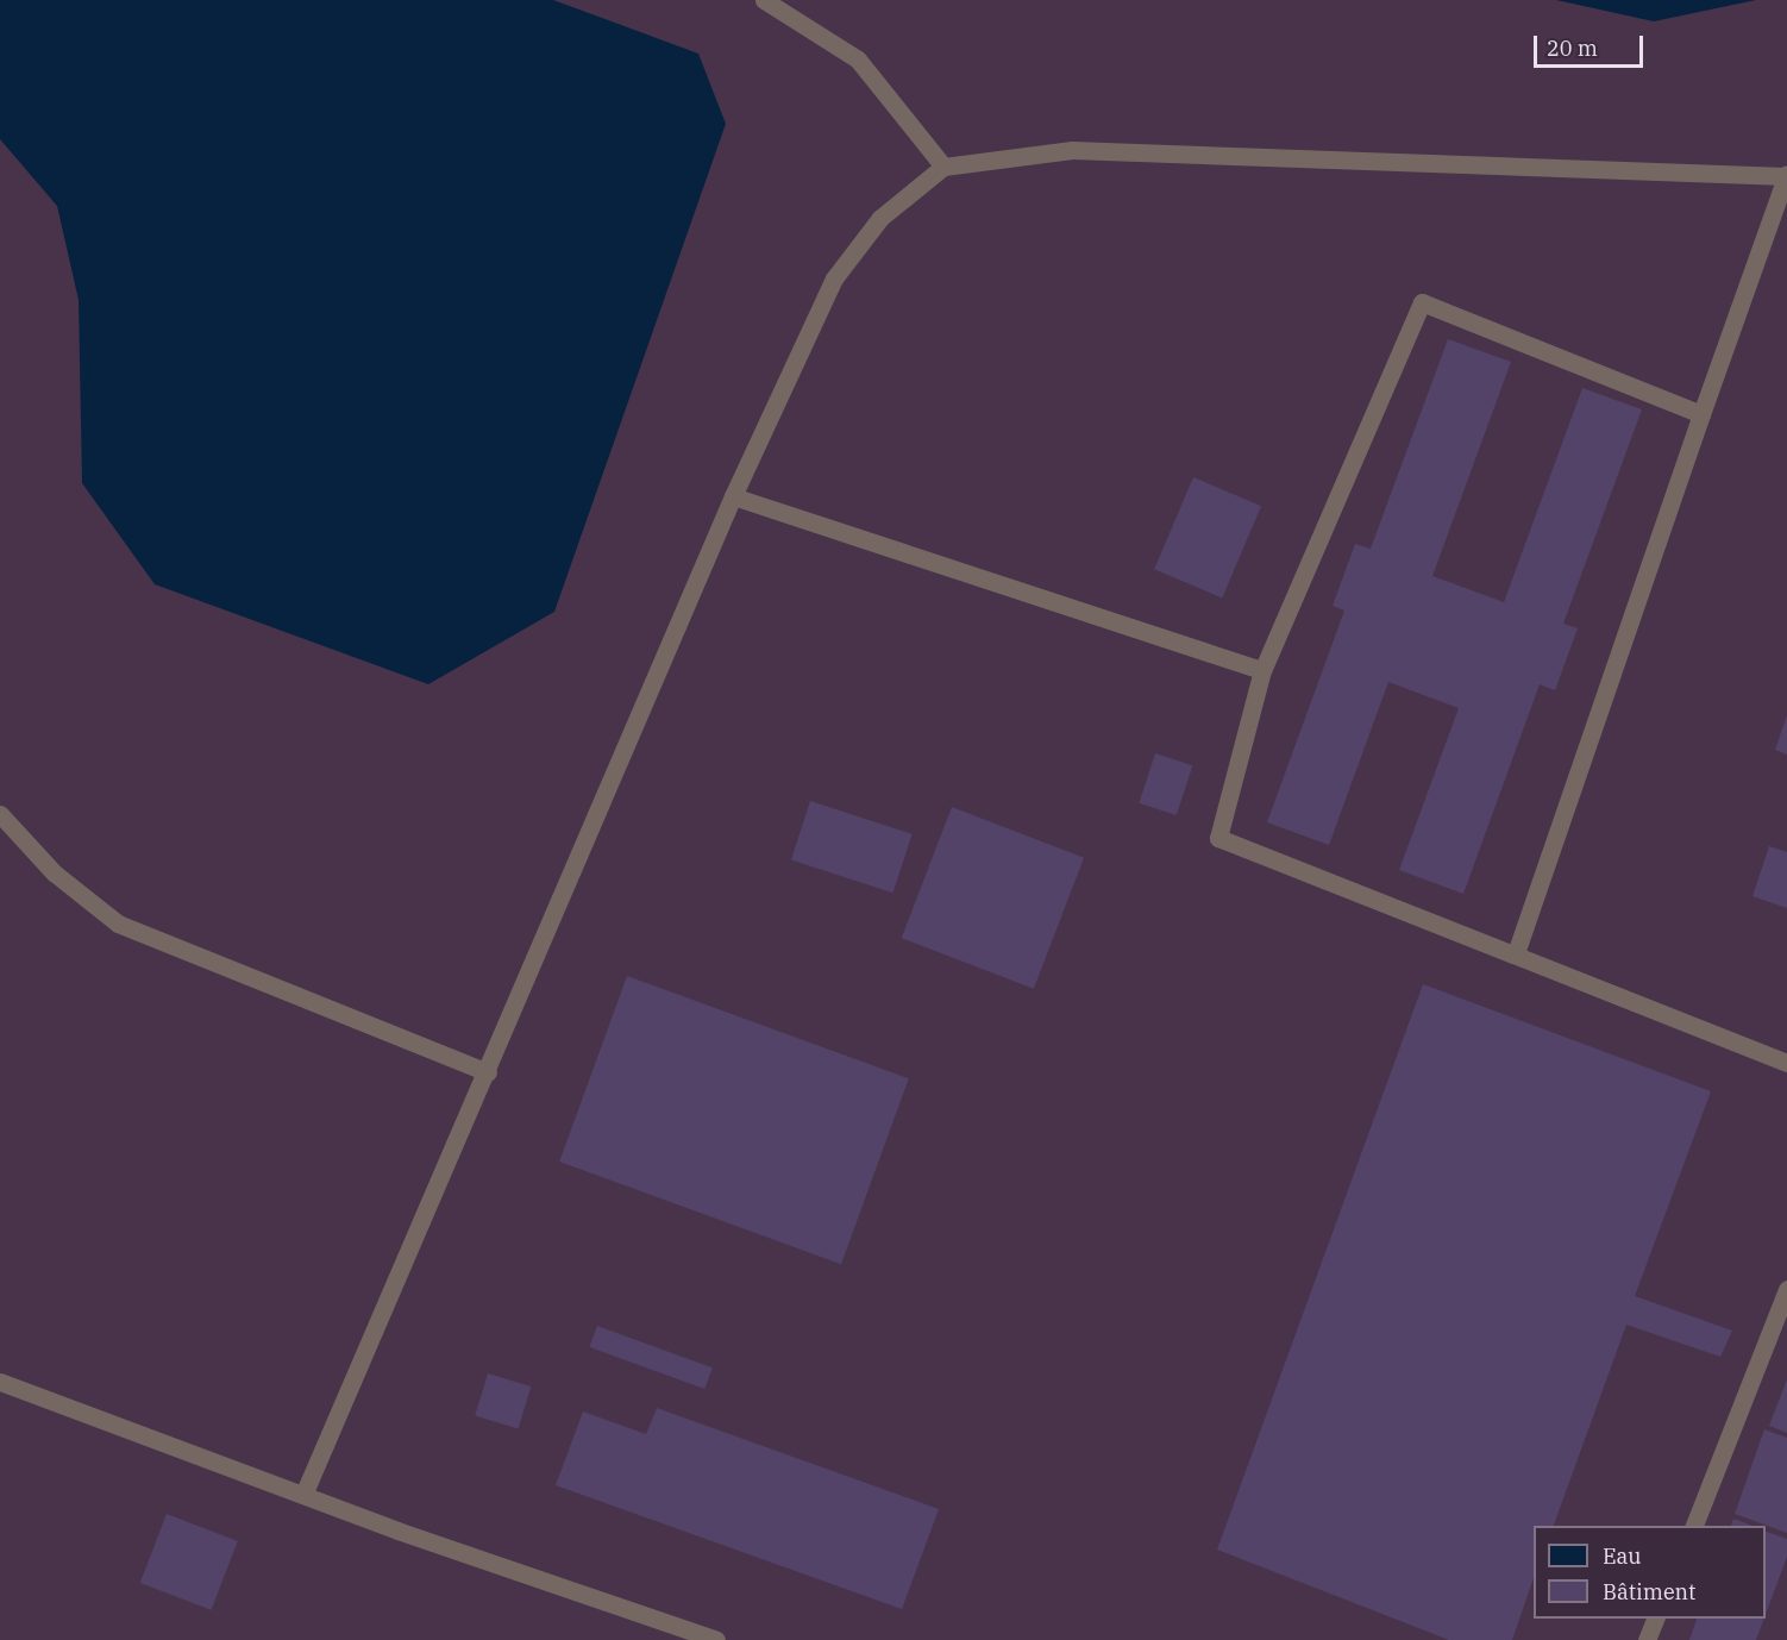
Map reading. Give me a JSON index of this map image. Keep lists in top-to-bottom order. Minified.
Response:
{"legend":["Eau","Bâtiment"],"scale_bar":"20 m"}
